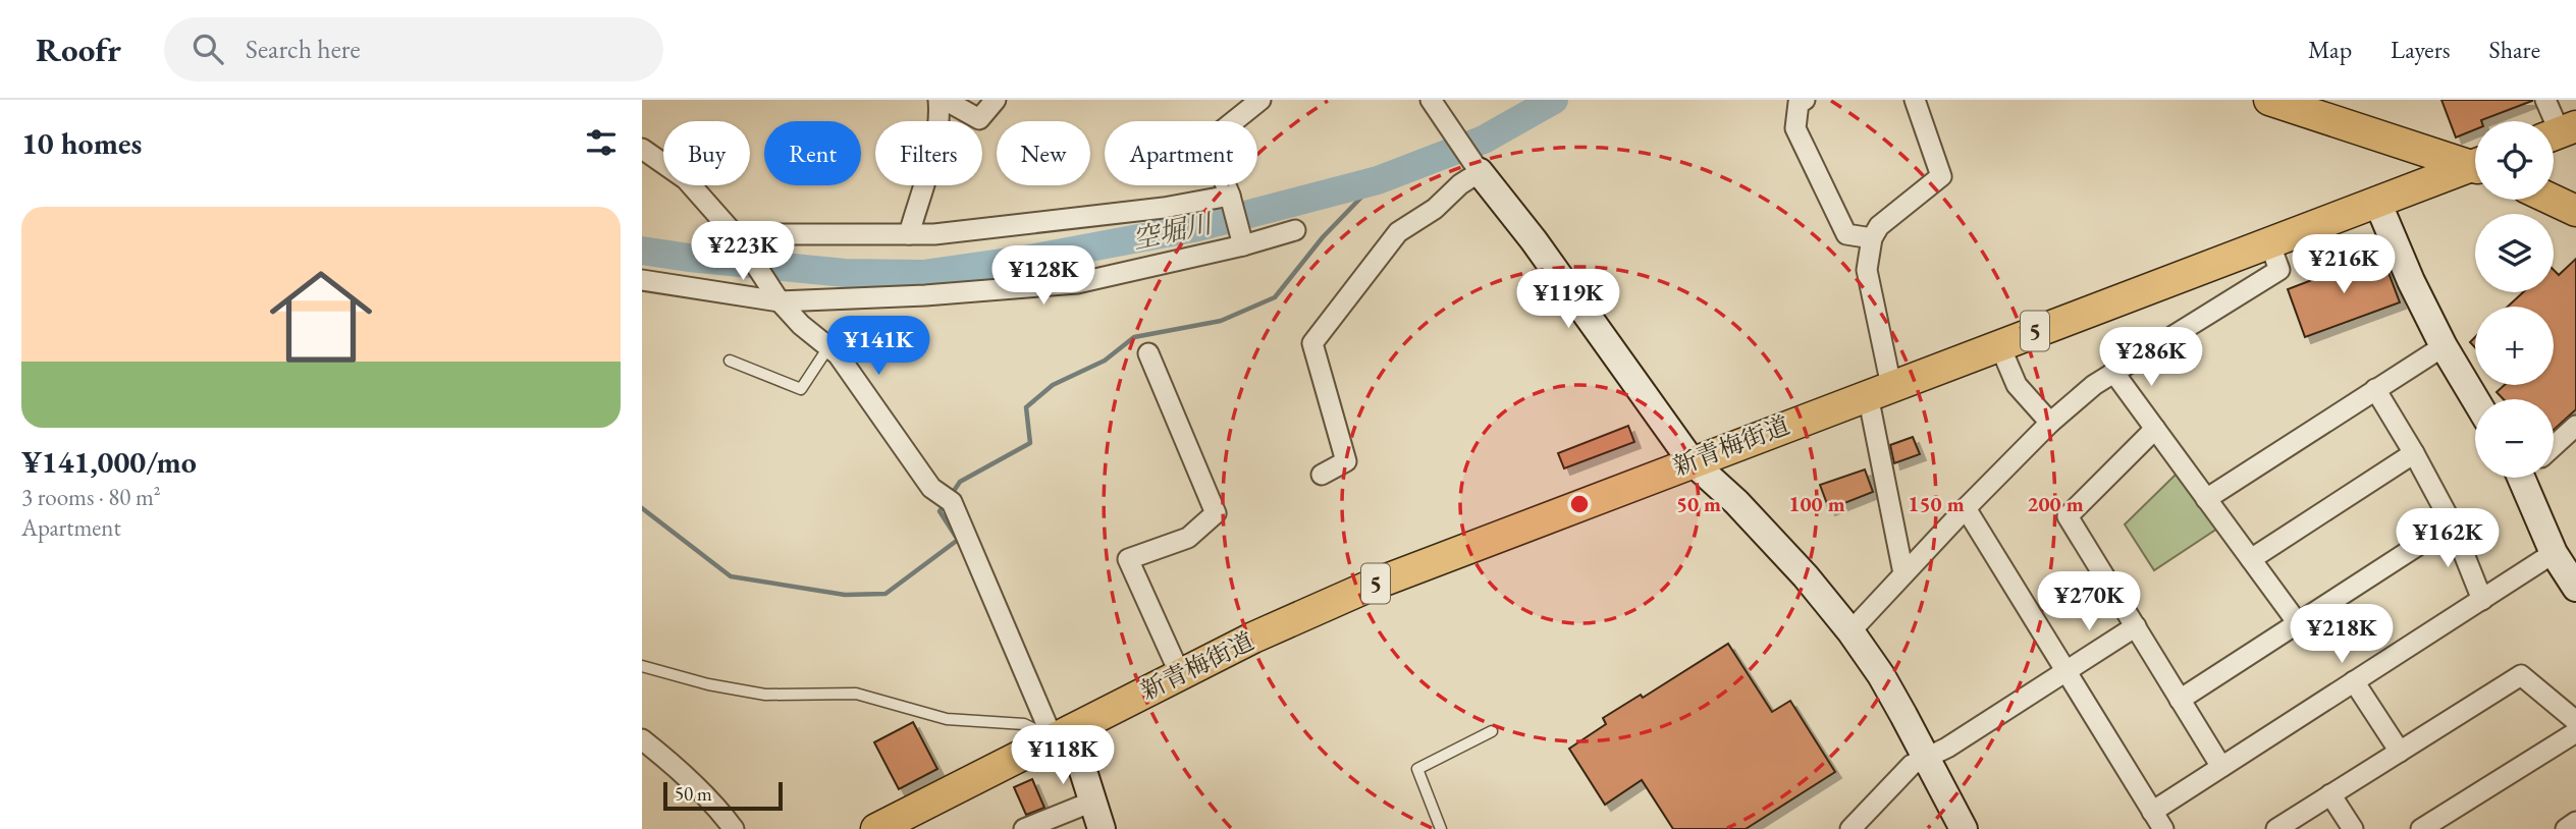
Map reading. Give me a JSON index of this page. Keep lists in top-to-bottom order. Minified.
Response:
{"streets":{"main road":["5","新青梅街道"]},"water":["空堀川"],"scale_bar":"50 m","page":{"header":"Roofr","search":"Search here","nav":["Map","Layers","Share"],"heading":"10 homes","map_buttons":["+","−"],"chip":["Buy","Rent","Filters","New","Apartment"],"list":[{"name":"¥141,000/mo","note":"3 rooms · 80 m² · Apartment"}],"price":["¥223K","¥216K","¥128K","¥119K","¥141K","¥286K","¥162K","¥270K","¥218K","¥118K"],"scale":"50 m"},"rings":["50 m","100 m","150 m","200 m"]}
